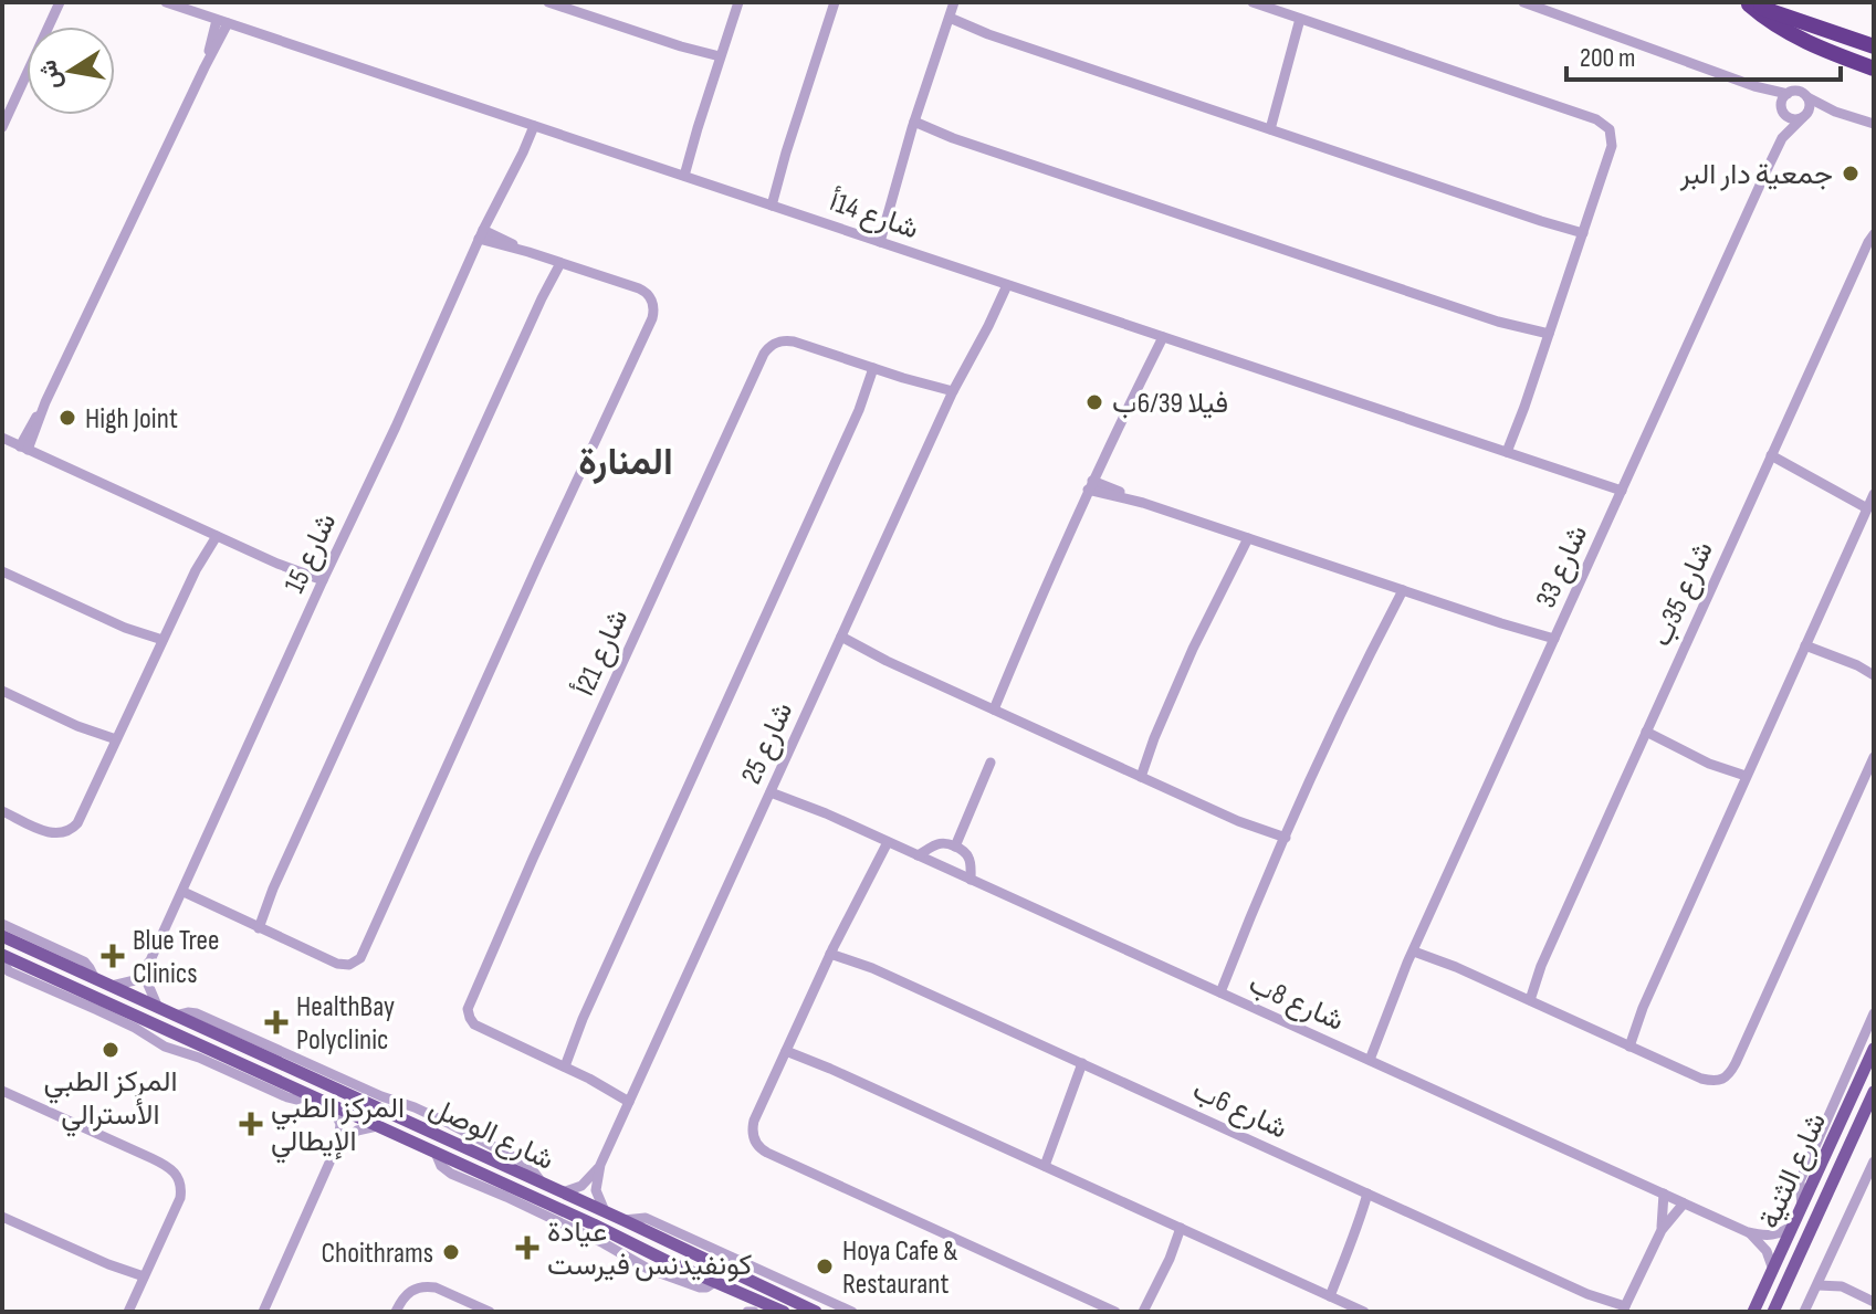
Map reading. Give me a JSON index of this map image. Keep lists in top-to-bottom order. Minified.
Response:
{"streets":{"main road":["شارع الوصل","شارع الثنية"],"street":["شارع 14أ","شارع 15","شارع 33","شارع 35ب","شارع 21أ","شارع 25","شارع 8ب","شارع 6ب"]},"crossings":[["شارع 14أ","شارع 15"],["شارع 14أ","شارع 33"],["شارع 14أ","شارع 25"],["شارع 15","شارع الوصل"],["شارع 33","شارع 8ب"],["شارع 25","شارع 8ب"],["شارع 25","شارع الوصل"]],"districts":["المنارة"],"places":{"other":["جمعية دار البر","فيلا 6/39ب","High Joint","المركز الطبي الأسترالي","Choithrams","Hoya Cafe & Restaurant"],"health":["Blue Tree Clinics","HealthBay Polyclinic","المركز الطبي الإيطالي","عيادة كونفيدنس فيرست"]},"scale_bar":"200 m","north":"left"}
